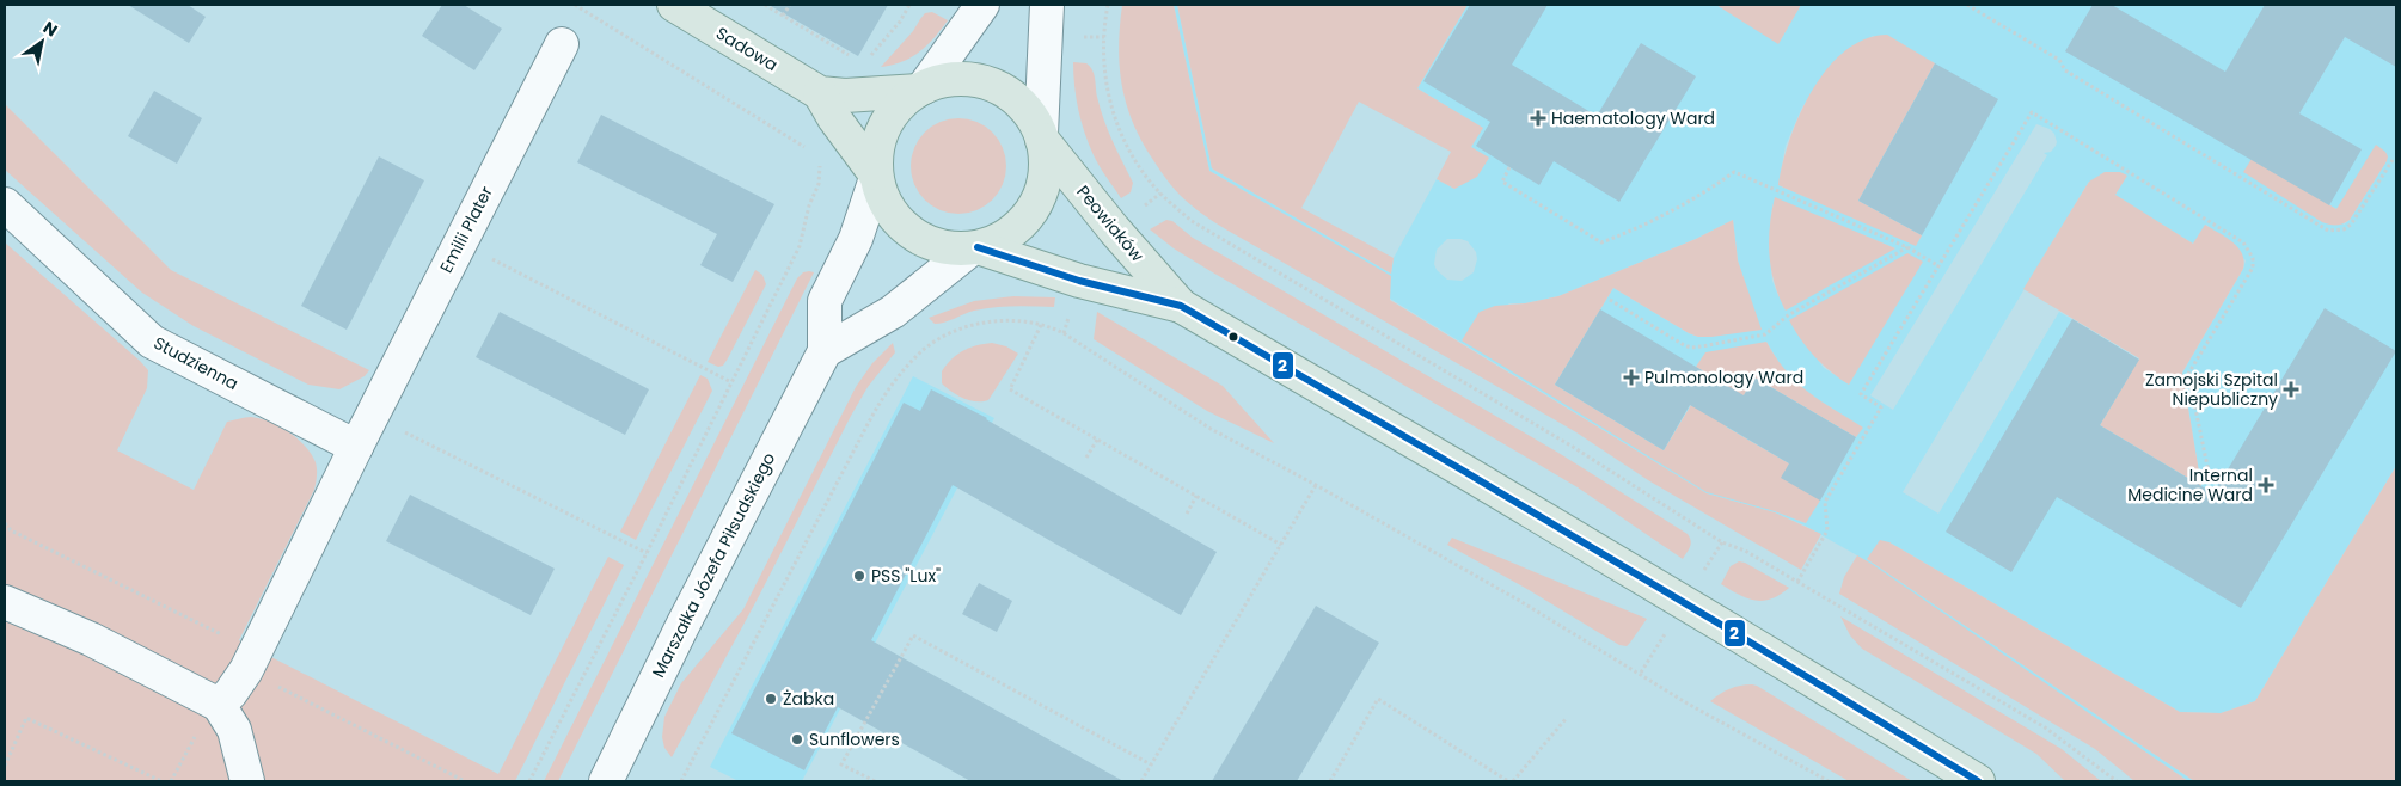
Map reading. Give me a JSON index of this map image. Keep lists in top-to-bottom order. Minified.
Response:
{"streets":{"main road":["Sadowa","Peowiaków"],"street":["Emilii Plater","Studzienna","Marszałka Józefa Piłsudskiego"]},"crossings":[["Sadowa","Peowiaków"],["Sadowa","Marszałka Józefa Piłsudskiego"],["Peowiaków","Marszałka Józefa Piłsudskiego"]],"places":{"health":["Haematology Ward","Pulmonology Ward","Zamojski Szpital Niepubliczny","Internal Medicine Ward"],"other":["PSS \"Lux\"","Żabka","Sunflowers"]},"lines":["transit line 2"],"north":"top right"}
